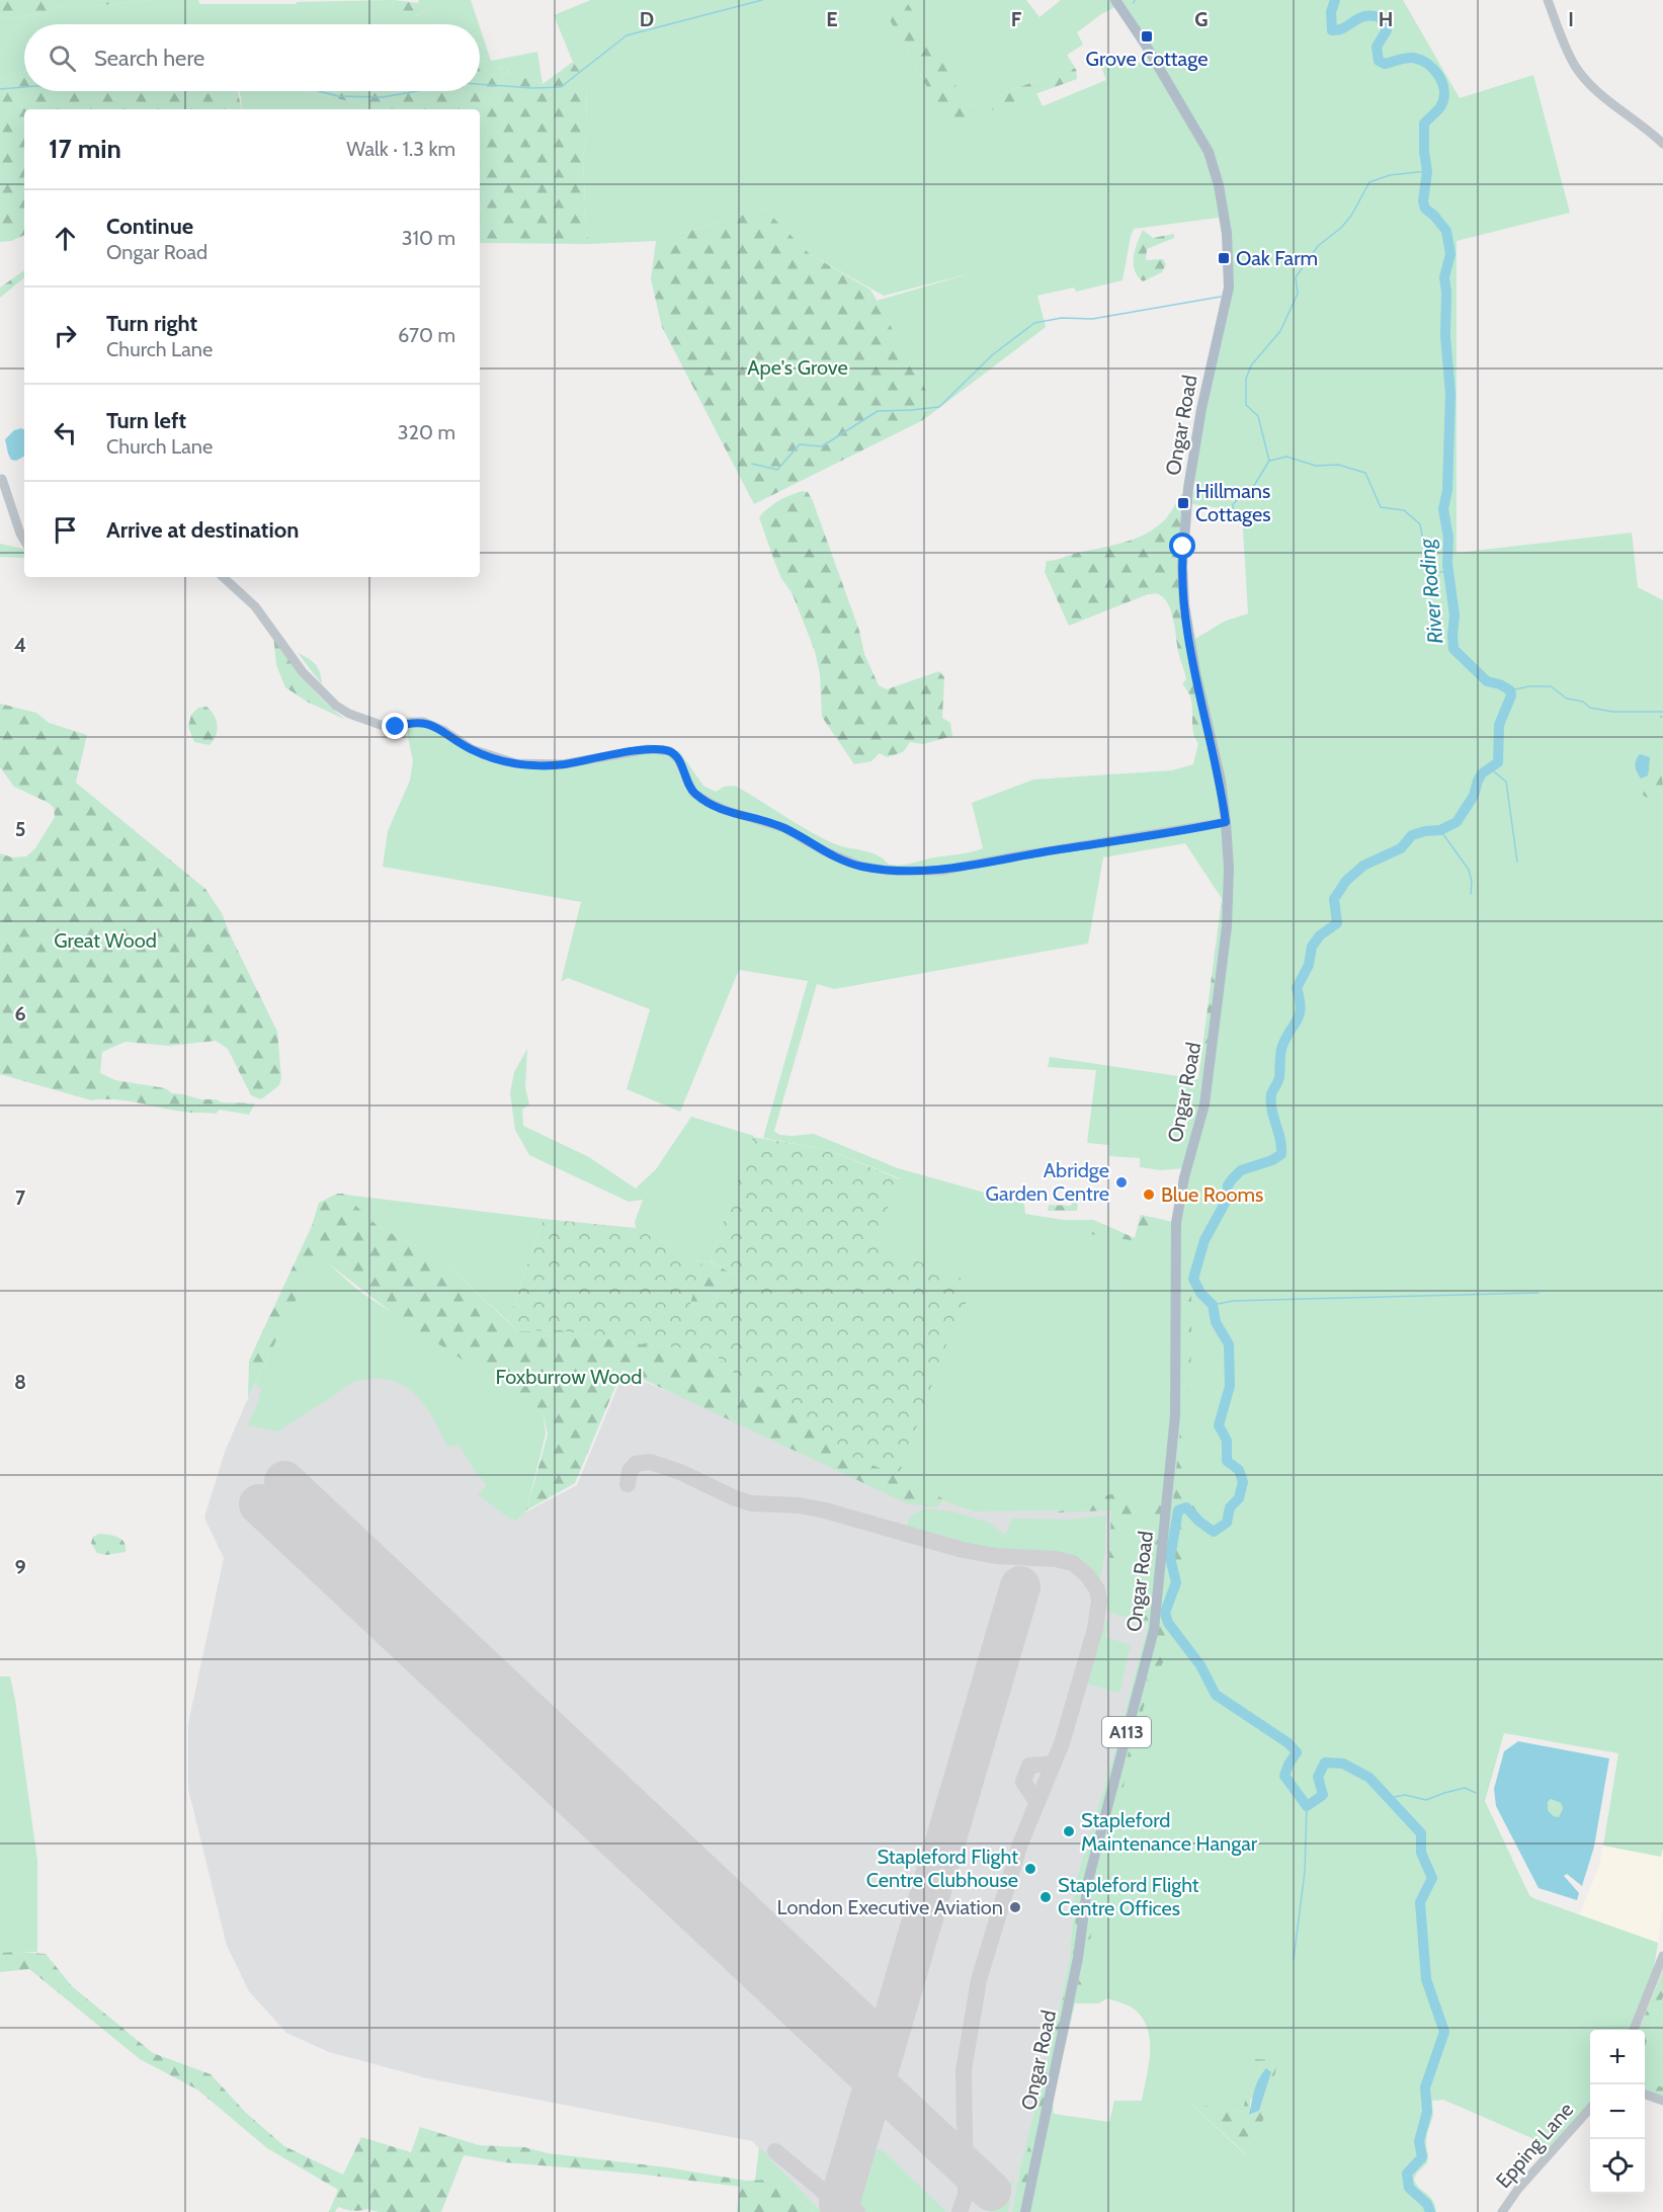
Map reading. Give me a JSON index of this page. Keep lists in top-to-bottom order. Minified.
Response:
{"streets":{"main road":["Ongar Road","A113"],"street":["Epping Lane"]},"water":["River Roding"],"parks":["Ape's Grove","Great Wood","Foxburrow Wood"],"places":{"transit":["Grove Cottage","Oak Farm","Hillmans Cottages"],"other":["Abridge Garden Centre","Blue Rooms","Stapleford Maintenance Hangar","Stapleford Flight Centre Clubhouse","Stapleford Flight Centre Offices","London Executive Aviation"]},"page":{"search":"Search here","heading":["17 min","Walk · 1.3 km"],"list":[["Continue","Ongar Road","310 m"],["Turn right","Church Lane","670 m"],["Turn left","Church Lane","320 m"],"Arrive at destination"],"map_buttons":["+","−"]},"grid":{"columns":["D","E","F","G","H","I"],"rows":["4","5","6","7","8","9"]}}
